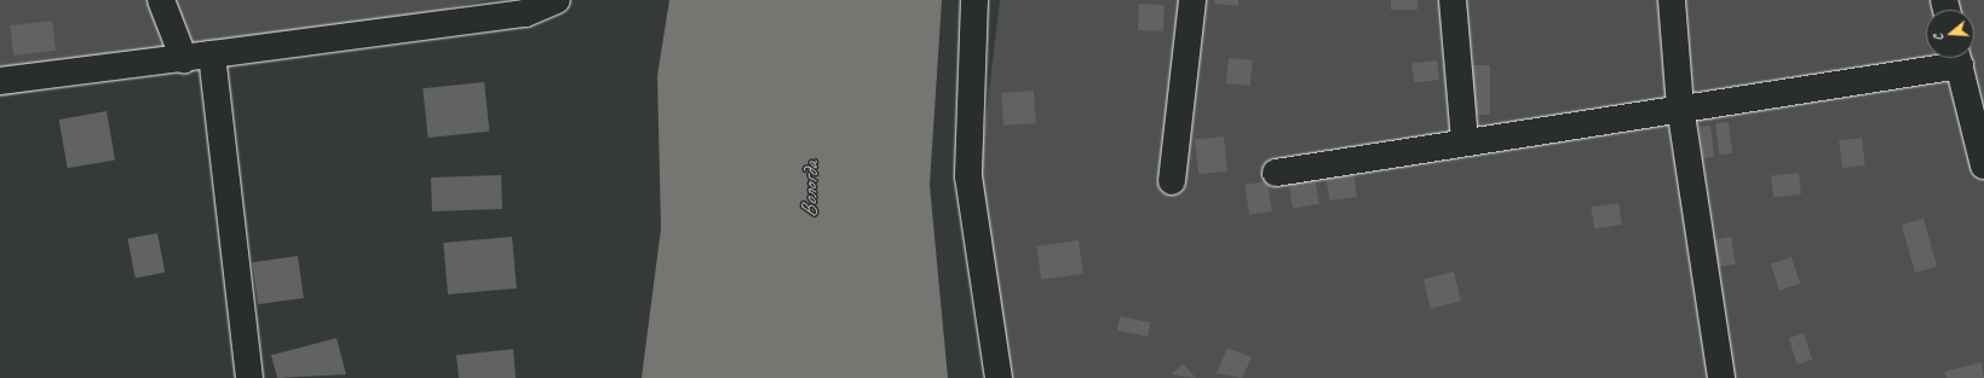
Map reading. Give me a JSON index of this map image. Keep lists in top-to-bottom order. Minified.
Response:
{"water":["Вологда"],"north":"left"}
